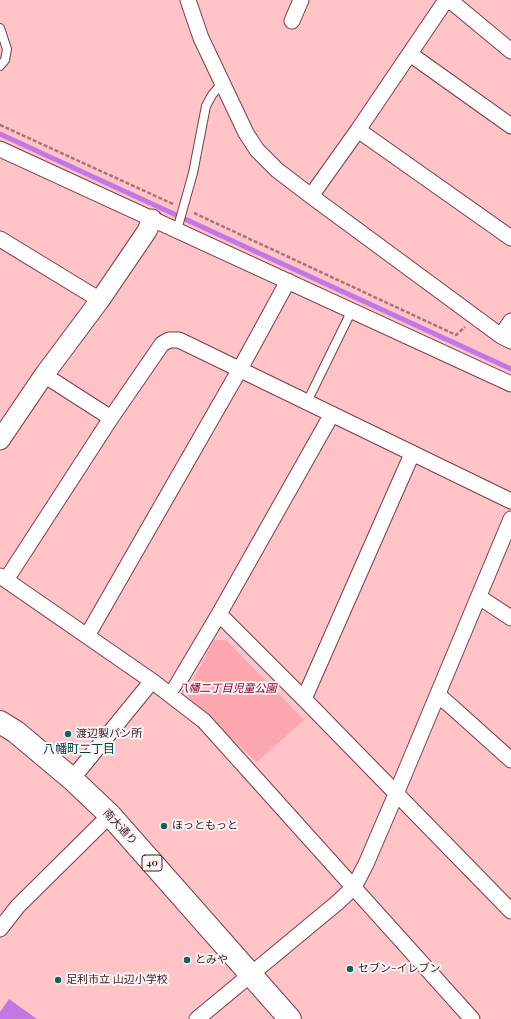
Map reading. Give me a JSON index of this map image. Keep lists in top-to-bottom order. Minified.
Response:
{"streets":{"main road":["南大通り","40"]},"districts":["八幡町二丁目"],"parks":["八幡二丁目児童公園"],"places":["渡辺製パン所","ほっともっと","とみや","セブン-イレブン","足利市立 山辺小学校"]}
